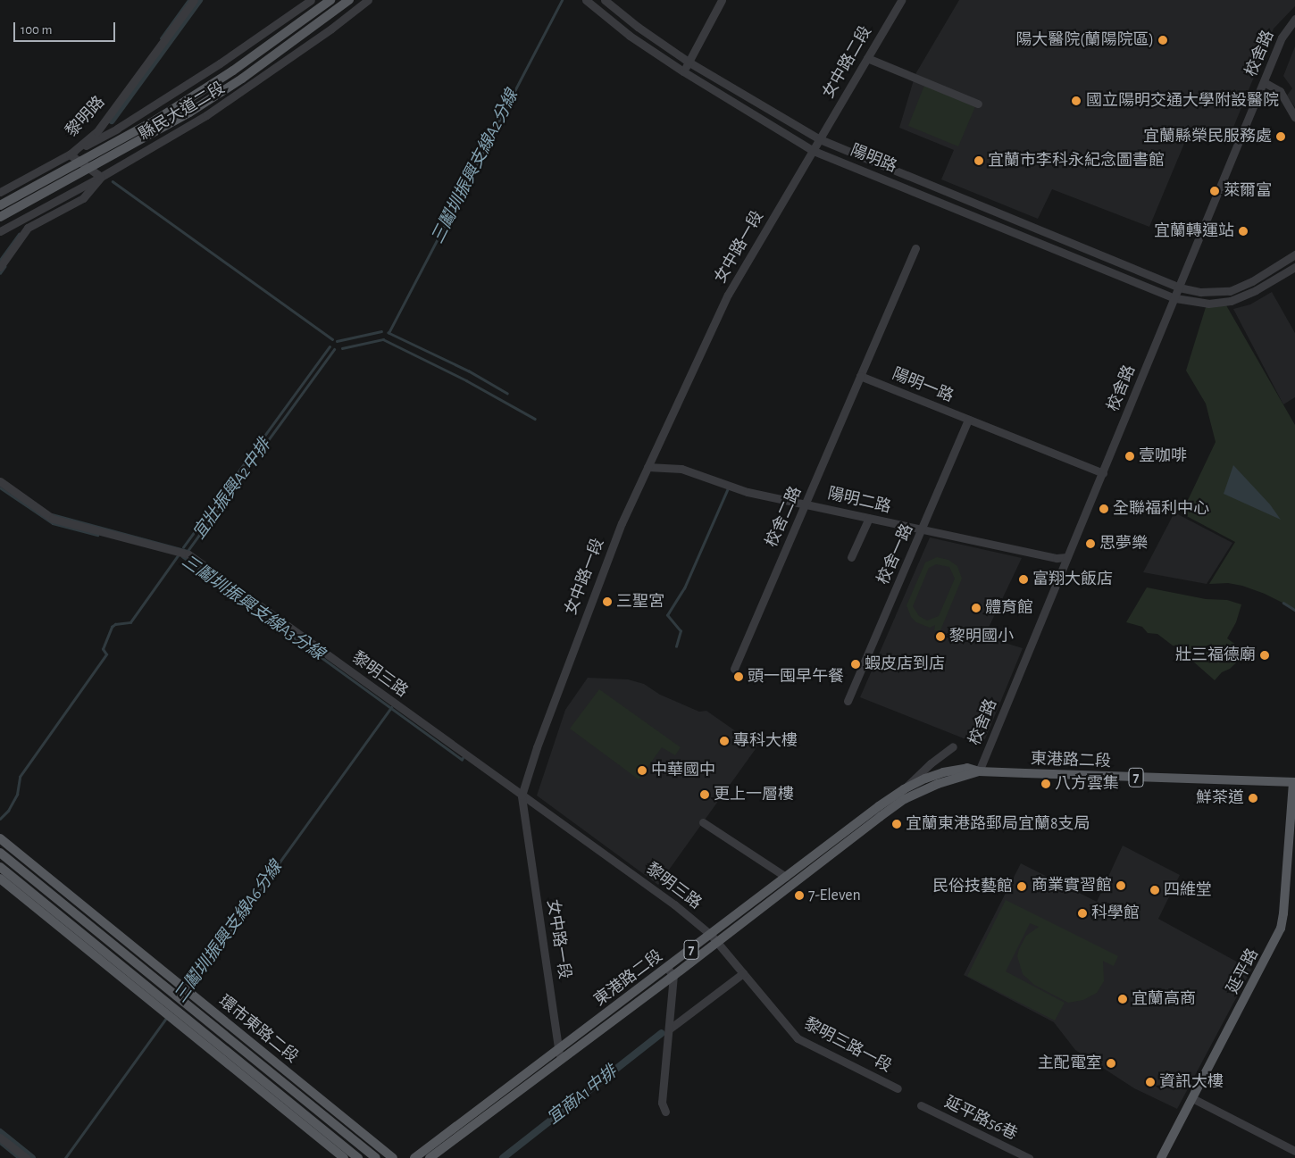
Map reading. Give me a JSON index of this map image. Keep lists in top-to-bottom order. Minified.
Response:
{"streets":{"main road":["縣民大道二段","東港路二段","7","延平路","環市東路二段"],"street":["校舍路","女中路二段","黎明路","陽明路","女中路一段","陽明一路","陽明二路","校舍二路","校舍一路","黎明三路","黎明三路一段","延平路56巷"]},"crossings":[["校舍路","陽明路"],["校舍路","陽明一路"],["校舍路","陽明二路"],["校舍路","東港路二段"],["女中路二段","陽明路"],["女中路二段","女中路一段"],["縣民大道二段","黎明路"],["陽明路","女中路一段"],["女中路一段","陽明二路"],["女中路一段","黎明三路"],["女中路一段","東港路二段"],["陽明一路","校舍二路"],["陽明一路","校舍一路"],["陽明二路","校舍二路"],["陽明二路","校舍一路"],["黎明三路","東港路二段"],["黎明三路","黎明三路一段"],["東港路二段","延平路"],["東港路二段","黎明三路一段"]],"water":["三鬮圳振興支線A2分線","宜壯振興A2中排","三鬮圳振興支線A3分線","三鬮圳振興支線A6分線","宜商A1中排"],"places":["陽大醫院(蘭陽院區)","國立陽明交通大學附設醫院","宜蘭縣榮民服務處","宜蘭市李科永紀念圖書館","萊爾富","宜蘭轉運站","壹咖啡","全聯福利中心","思夢樂","富翔大飯店","三聖宮","體育館","黎明國小","壯三福德廟","蝦皮店到店","頭一囤早午餐","專科大樓","中華國中","八方雲集","更上一層樓","鮮茶道","宜蘭東港路郵局宜蘭8支局","商業實習館","民俗技藝館","四維堂","7-Eleven","科學館","宜蘭高商","主配電室","資訊大樓"],"scale_bar":"100 m"}
